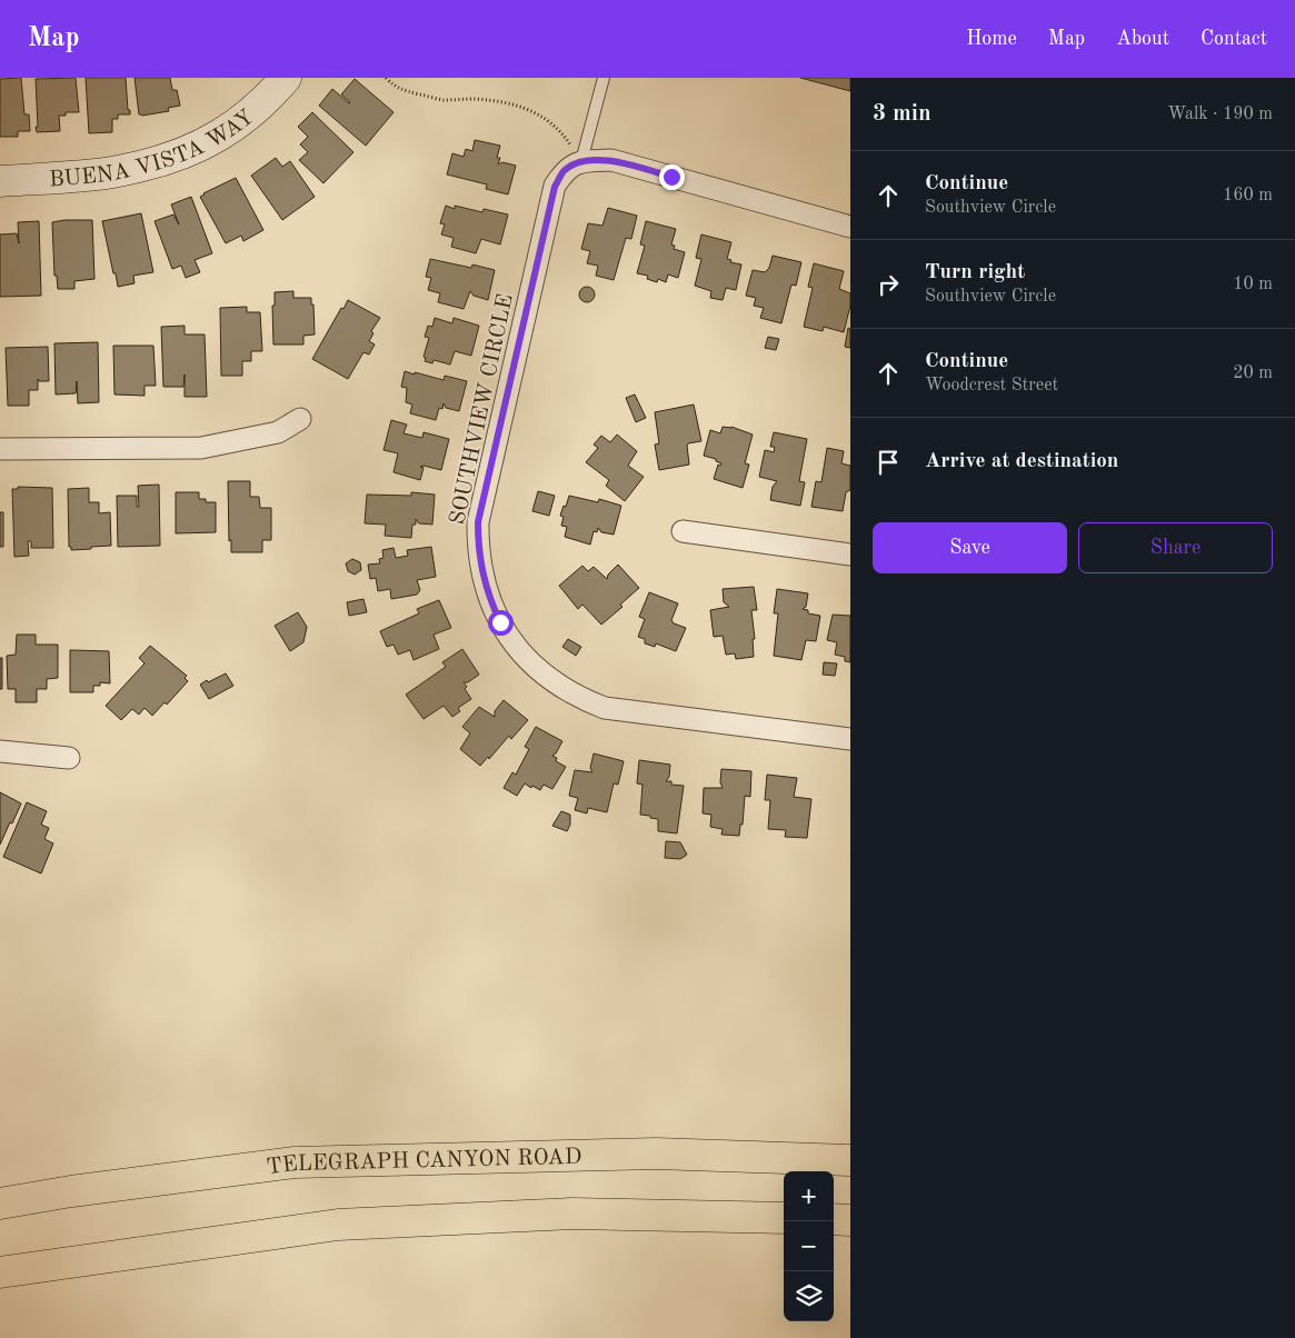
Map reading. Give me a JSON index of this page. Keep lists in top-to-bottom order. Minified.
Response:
{"streets":{"main road":["TELEGRAPH CANYON ROAD"],"street":["BUENA VISTA WAY","SOUTHVIEW CIRCLE"]},"page":{"header":"Map","nav":["Home","Map","About","Contact"],"heading":["3 min","Walk · 190 m"],"list":[["Continue","Southview Circle","160 m"],["Turn right","Southview Circle","10 m"],["Continue","Woodcrest Street","20 m"],"Arrive at destination"],"buttons":["Save","Share"],"map_buttons":["+","−"]}}
